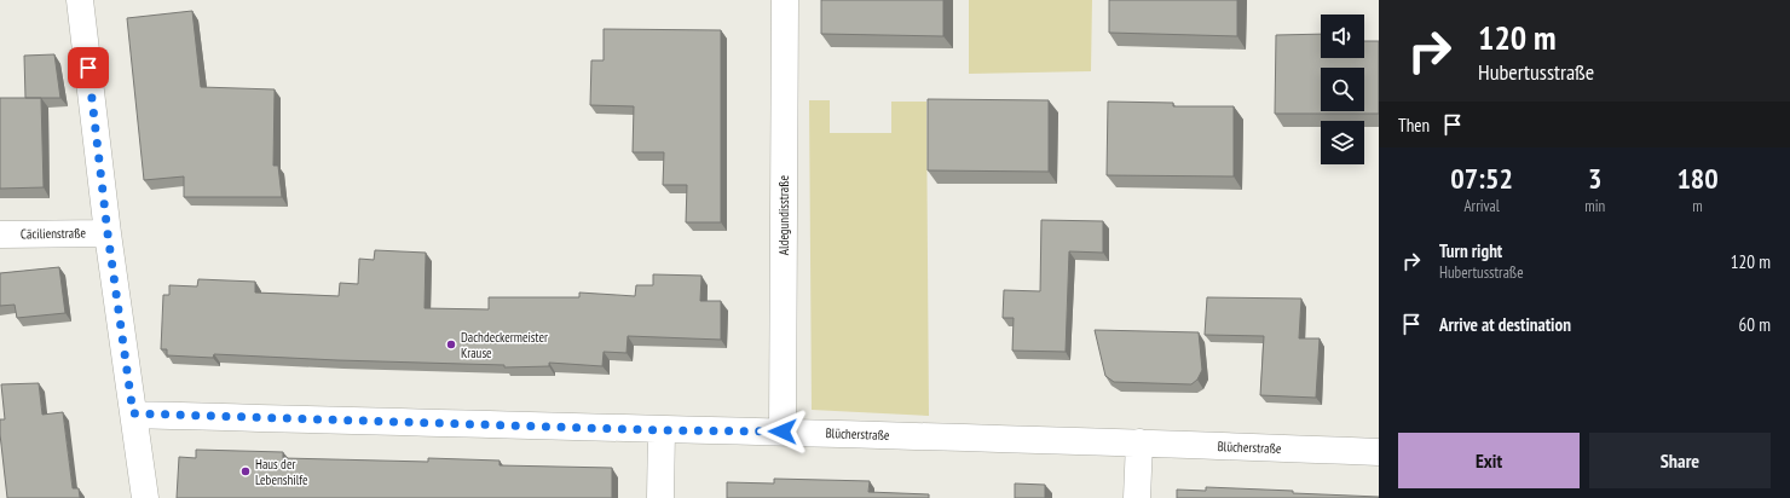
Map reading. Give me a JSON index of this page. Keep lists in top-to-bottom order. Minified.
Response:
{"streets":{"street":["Aldegundisstraße","Cäcilienstraße","Blücherstraße"]},"crossings":[["Aldegundisstraße","Blücherstraße"]],"places":["Dachdeckermeister Krause","Haus der Lebenshilfe"],"page":{"turn":["120 m","Hubertusstraße"],"then":"Then","eta":["07:52","Arrival","3","min","180","m"],"list":[{"name":"Turn right","note":"Hubertusstraße","value":"120 m"},{"name":"Arrive at destination","value":"60 m"}],"buttons":["Exit","Share"]}}
